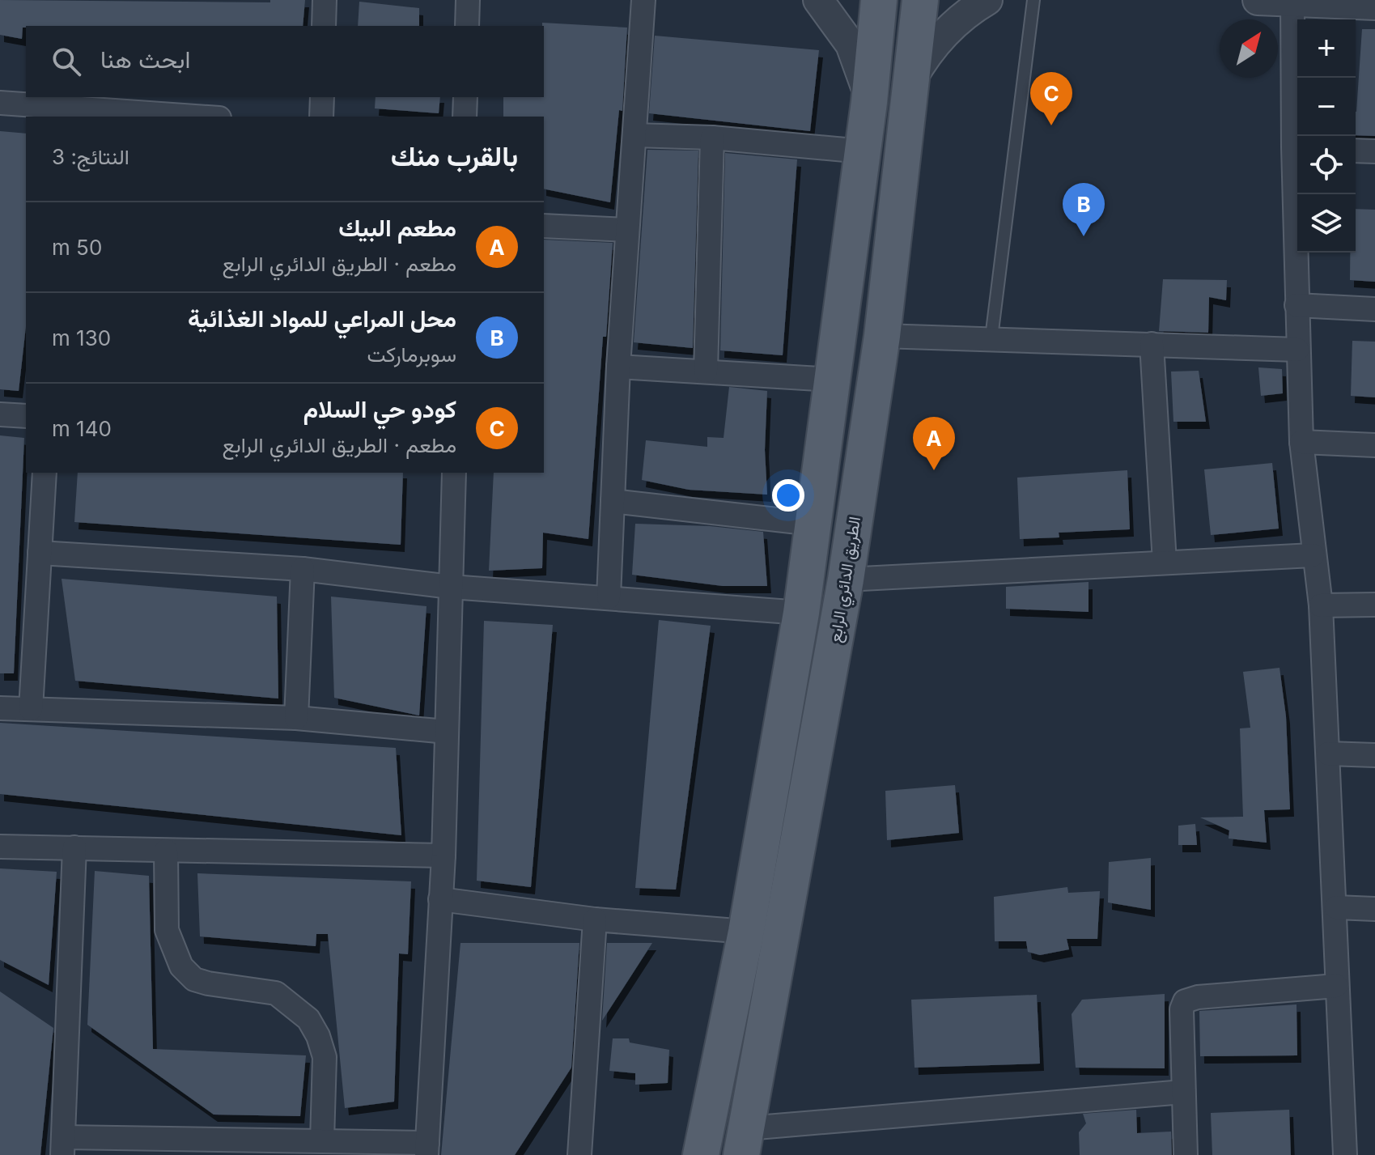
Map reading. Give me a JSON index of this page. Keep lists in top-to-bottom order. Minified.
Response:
{"streets":{"main road":["الطريق الدائري الرابع"]},"north":"top right","page":{"map_buttons":["+","−"],"search":"ابحث هنا","pins":["C","B","A"],"heading":["بالقرب منك","النتائج: 3"],"list":[{"mark":"A","name":"مطعم البيك","note":"مطعم · الطريق الدائري الرابع","value":"50 m"},{"mark":"B","name":"محل المراعي للمواد الغذائية","note":"سوبرماركت","value":"130 m"},{"mark":"C","name":"كودو حي السلام","note":"مطعم · الطريق الدائري الرابع","value":"140 m"}]}}
